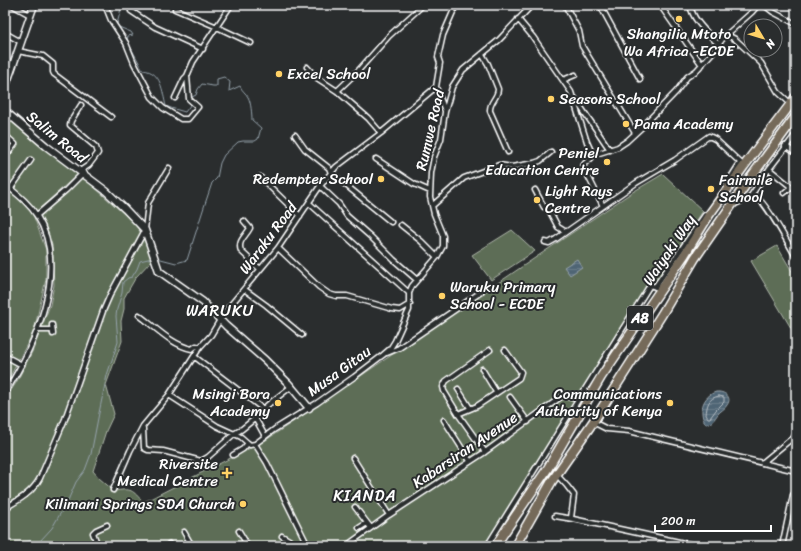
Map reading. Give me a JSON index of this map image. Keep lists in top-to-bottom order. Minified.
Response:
{"streets":{"highway":["Waiyaki Way","A8"],"street":["Rumwe Road","Salim Road","Waraku Road","Musa Gitau","Kabarsiran Avenue"]},"crossings":[["Waiyaki Way","Kabarsiran Avenue"]],"districts":["WARUKU","KIANDA"],"places":{"other":["Shangilia Mtoto Wa Africa -ECDE","Excel School","Seasons School","Pama Academy","Peniel Education Centre","Redempter School","Fairmile School","Light Rays Centre","Waruku Primary School - ECDE","Msingi Bora Academy","Communications Authority of Kenya","Kilimani Springs SDA Church"],"health":["Riversite Medical Centre"]},"scale_bar":"200 m","north":"bottom right"}
